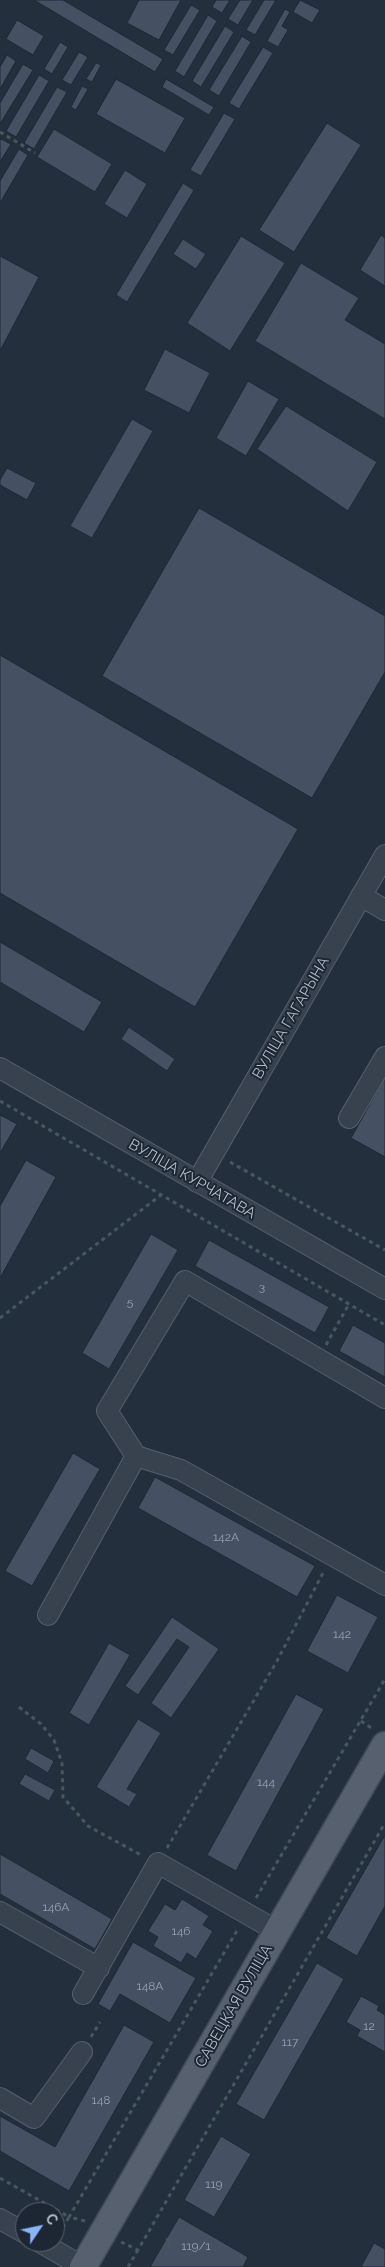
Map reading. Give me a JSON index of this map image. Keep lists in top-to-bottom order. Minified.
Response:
{"streets":{"main road":["САВЕЦКАЯ ВУЛІЦА"],"street":["ВУЛІЦА ГАГАРЫНА","ВУЛІЦА КУРЧАТАВА"]},"crossings":[["ВУЛІЦА ГАГАРЫНА","ВУЛІЦА КУРЧАТАВА"]],"house_numbers":["3","5","142А","142","144","146А","146","148А","12","117","148","119","119/1"],"north":"top right"}
